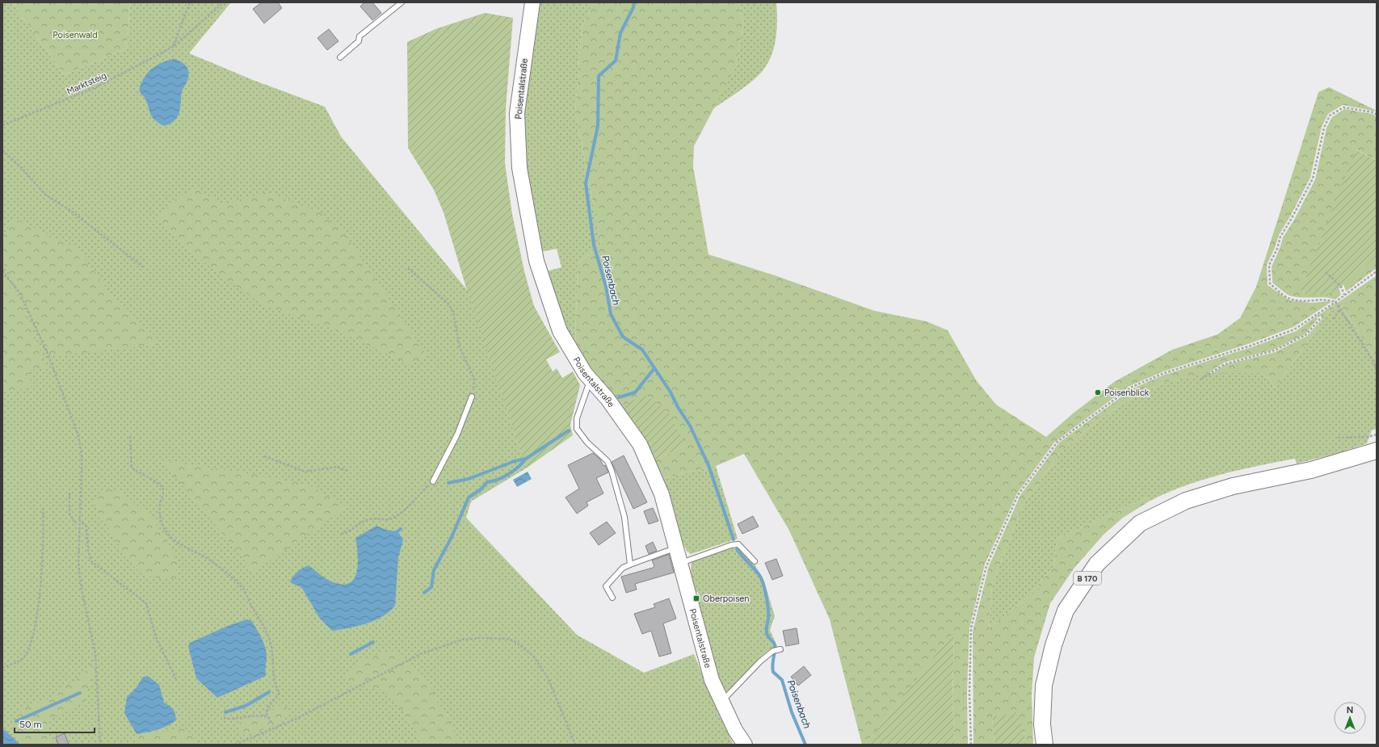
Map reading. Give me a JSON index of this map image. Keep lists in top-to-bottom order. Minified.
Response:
{"streets":{"main road":["Poisentalstraße","B 170"],"path":["Marktsteig"]},"water":["Poisenbach"],"parks":["Poisenwald"],"places":{"other":["Poisenblick"],"transit":["Oberpoisen"]},"scale_bar":"50 m","north":"top"}
